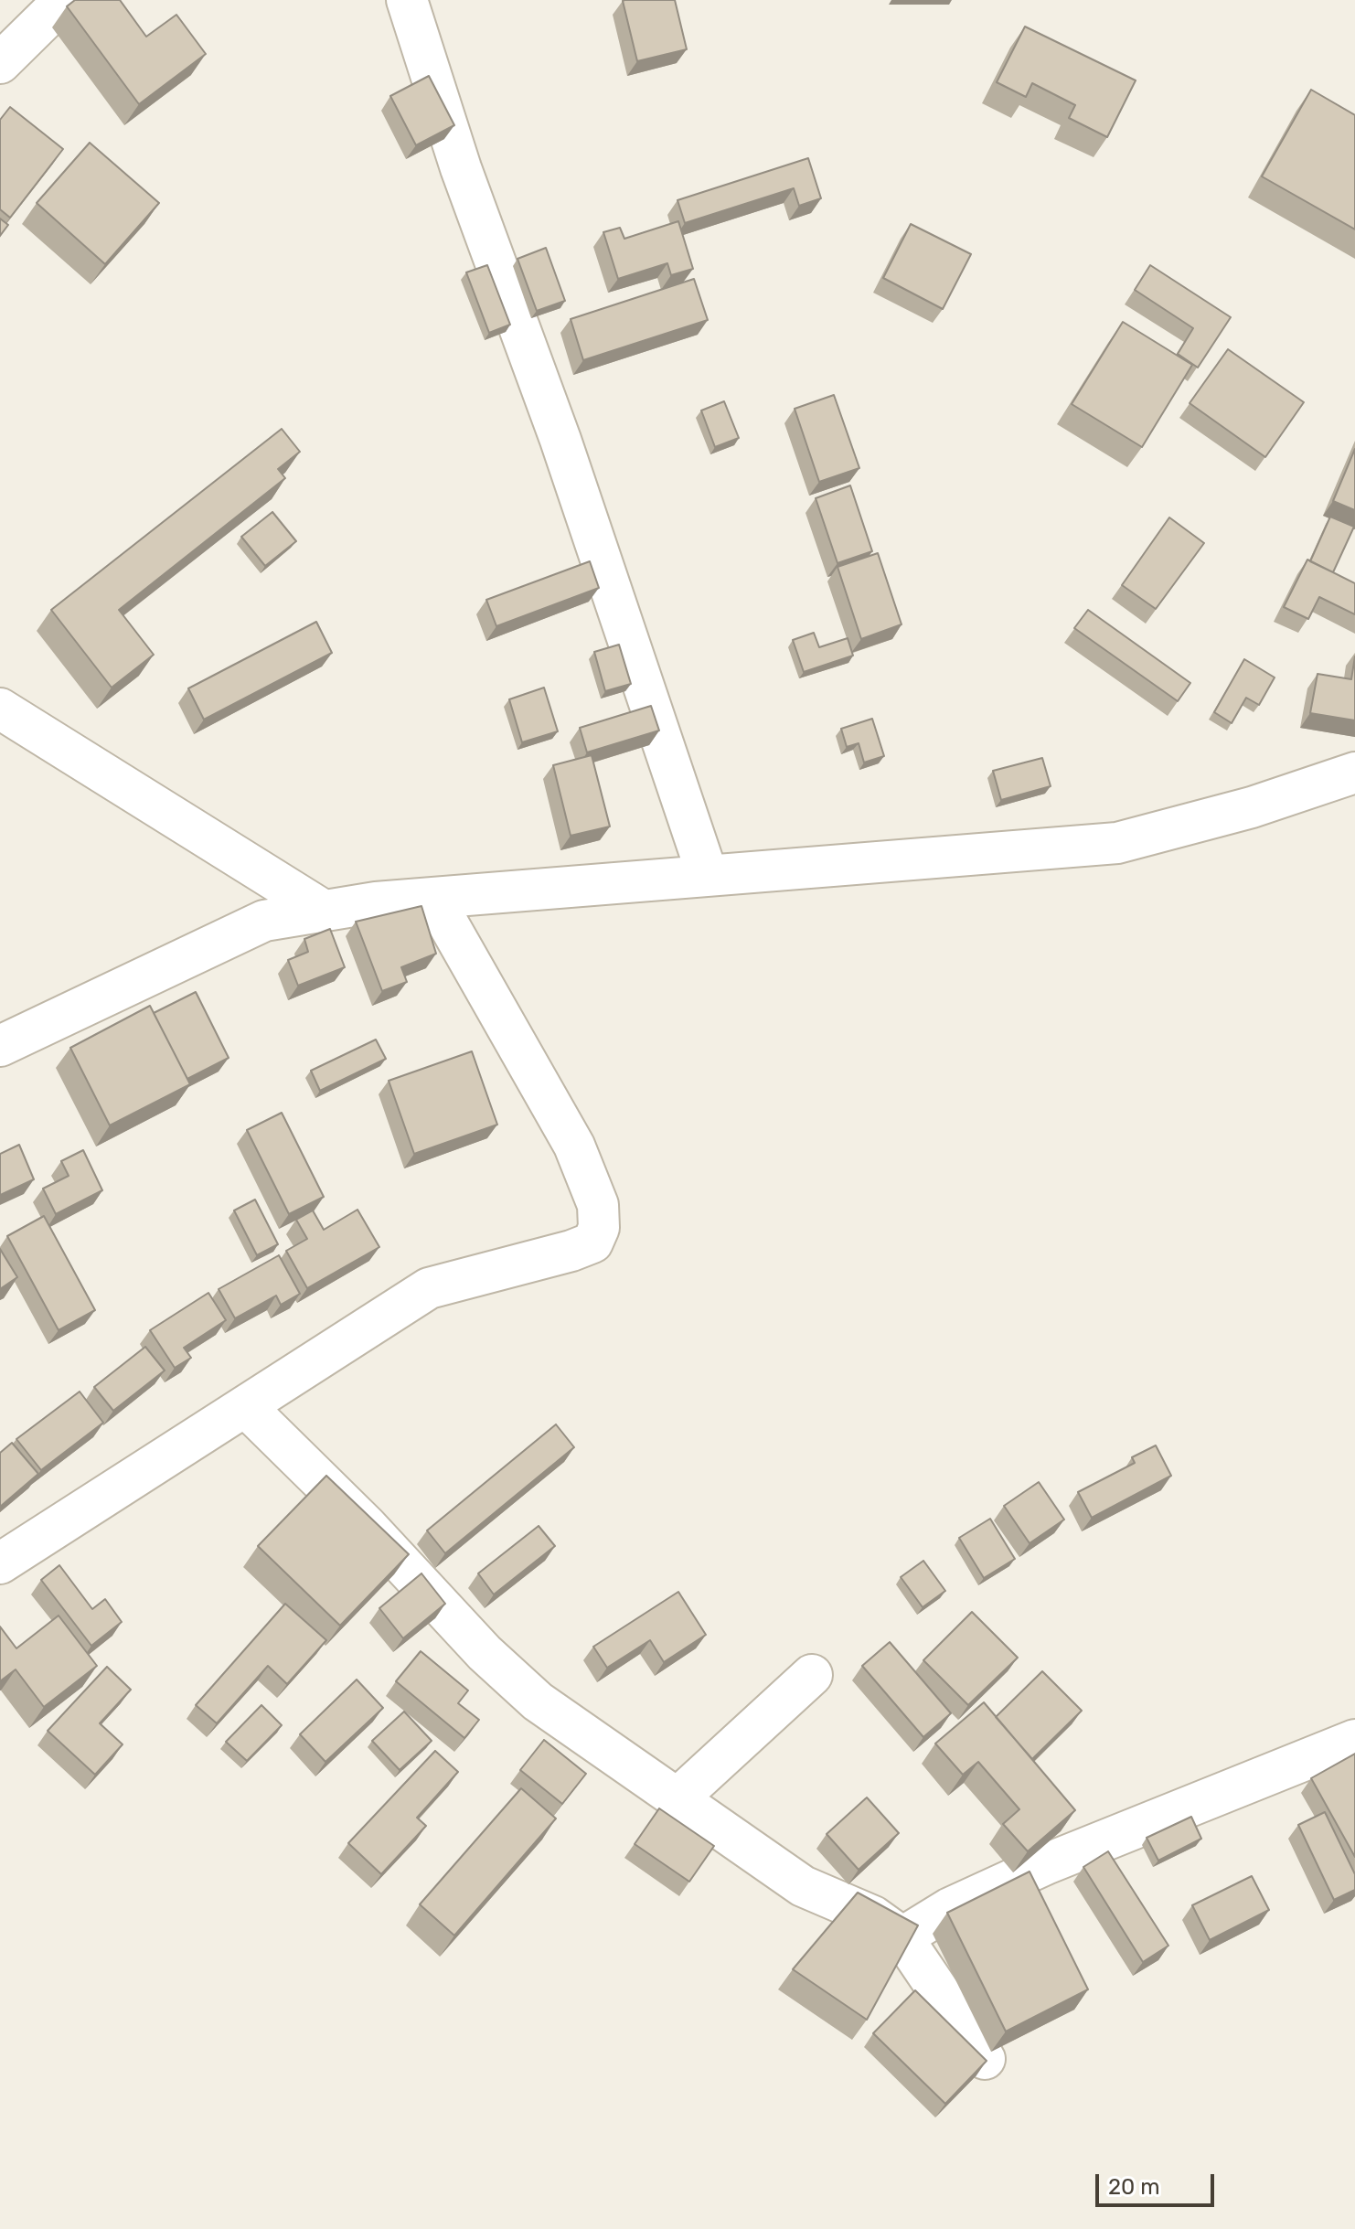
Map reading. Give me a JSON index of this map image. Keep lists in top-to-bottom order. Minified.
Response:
{"scale_bar":"20 m"}
